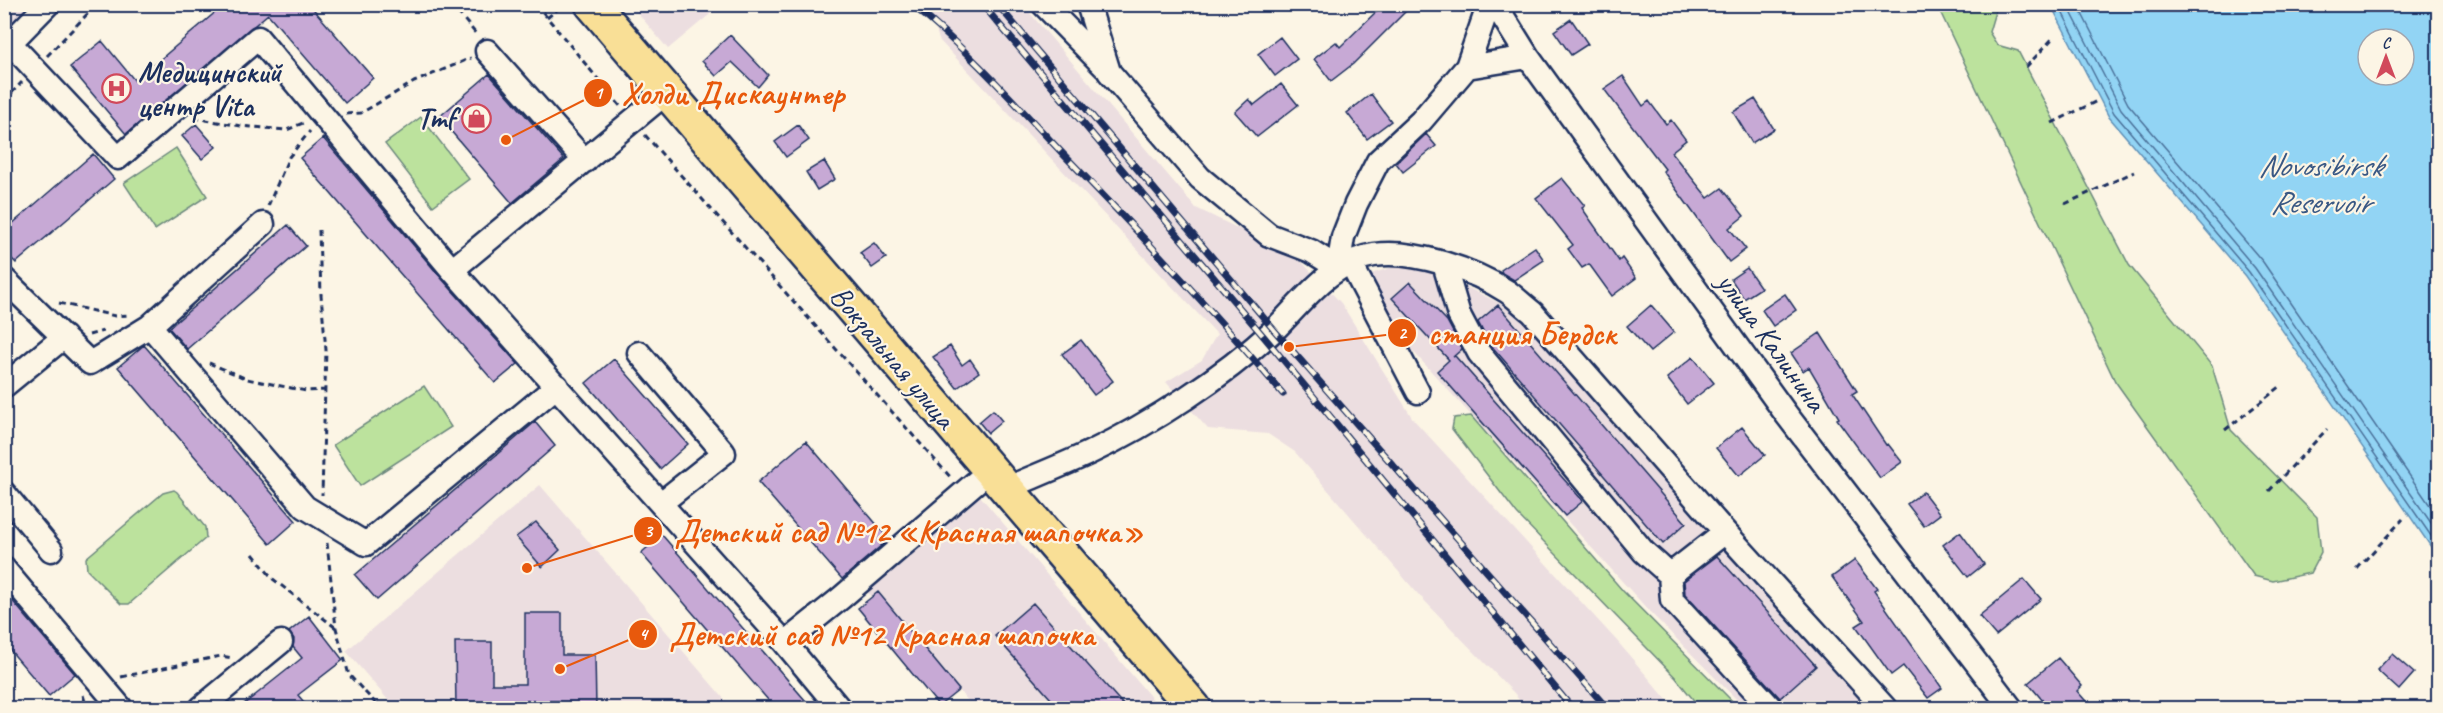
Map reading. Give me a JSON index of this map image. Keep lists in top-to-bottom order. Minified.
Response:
{"streets":{"highway":["Вокзальная улица"],"street":["улица Калинина"]},"water":["Novosibirsk Reservoir"],"places":{"hospital":["Медицинский центр Vita"],"shop":["Tmf"],"other":["Холди Дискаунтер","станция Бердск","Детский сад №12 «Красная шапочка»","Детский сад №12 Красная шапочка"]},"north":"top"}
